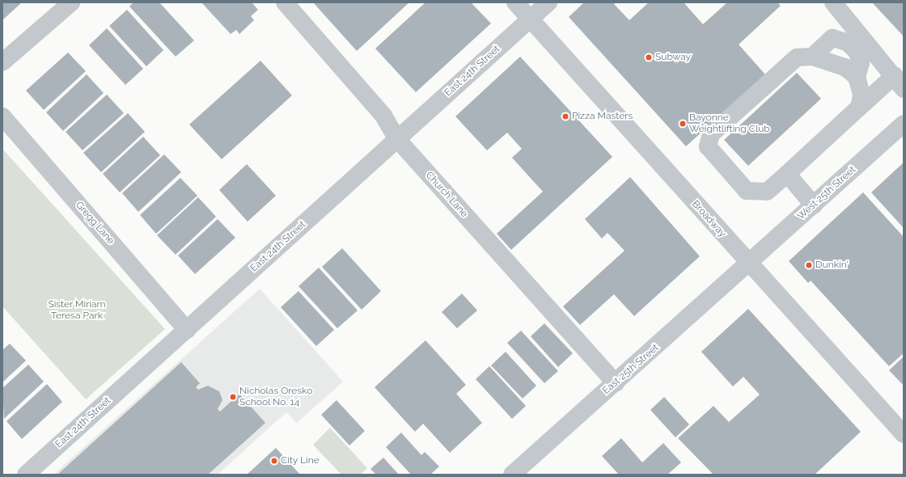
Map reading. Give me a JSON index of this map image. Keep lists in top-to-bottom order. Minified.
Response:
{"streets":{"street":["East 24th Street","West 25th Street","Church Lane","Broadway","Gregg Lane","East 25th Street"]},"crossings":[["East 24th Street","Church Lane"],["East 24th Street","Broadway"],["East 24th Street","Gregg Lane"],["West 25th Street","Broadway"],["West 25th Street","East 25th Street"],["Church Lane","East 25th Street"],["Broadway","East 25th Street"]],"parks":["Sister Miriam Teresa Park"],"places":["Subway","Pizza Masters","Bayonne Weightlifting Club","Dunkin'","Nicholas Oresko School No. 14","City Line"]}
